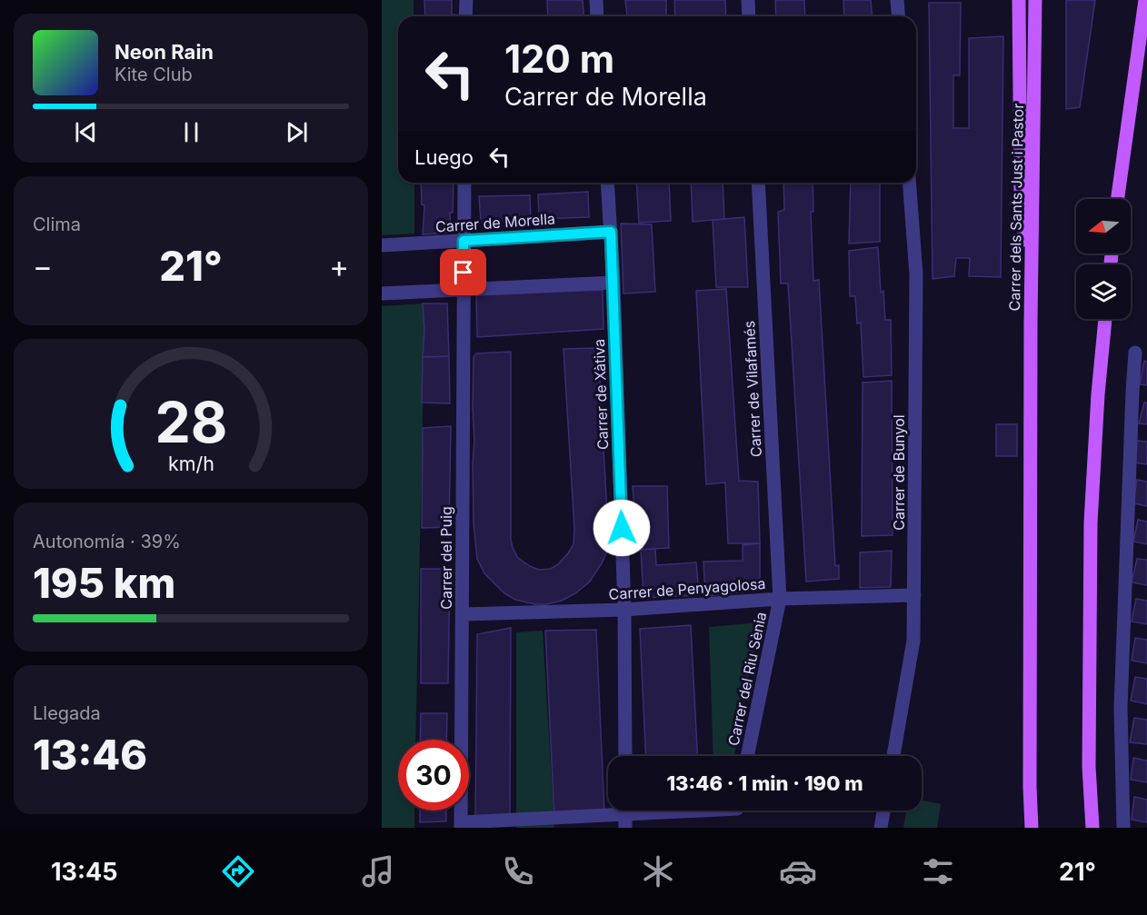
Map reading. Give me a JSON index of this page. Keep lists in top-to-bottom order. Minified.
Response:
{"streets":{"main road":["Carrer dels Sants Just i Pastor"],"street":["Carrer de Morella","Carrer de Vilafamés","Carrer de Xàtiva","Carrer de Bunyol","Carrer del Puig","Carrer de Penyagolosa","Carrer del Riu Sènia"]},"crossings":[["Carrer de Morella","Carrer de Xàtiva"],["Carrer de Morella","Carrer del Puig"],["Carrer de Vilafamés","Carrer de Penyagolosa"],["Carrer de Vilafamés","Carrer del Riu Sènia"],["Carrer de Xàtiva","Carrer de Penyagolosa"],["Carrer de Bunyol","Carrer de Penyagolosa"],["Carrer del Puig","Carrer de Penyagolosa"],["Carrer de Penyagolosa","Carrer del Riu Sènia"]],"north":"left","page":{"turn":["120 m","Carrer de Morella"],"song":["Neon Rain","Kite Club"],"then":"Luego","tile":["Clima",["Autonomía · 39%","195 km"],["Llegada","13:46"]],"heat":["−","21°","+"],"limit":"30","trip":"13:46 · 1 min · 190 m","tabs":["13:45","21°"],"gauge":["28","km/h"]}}
